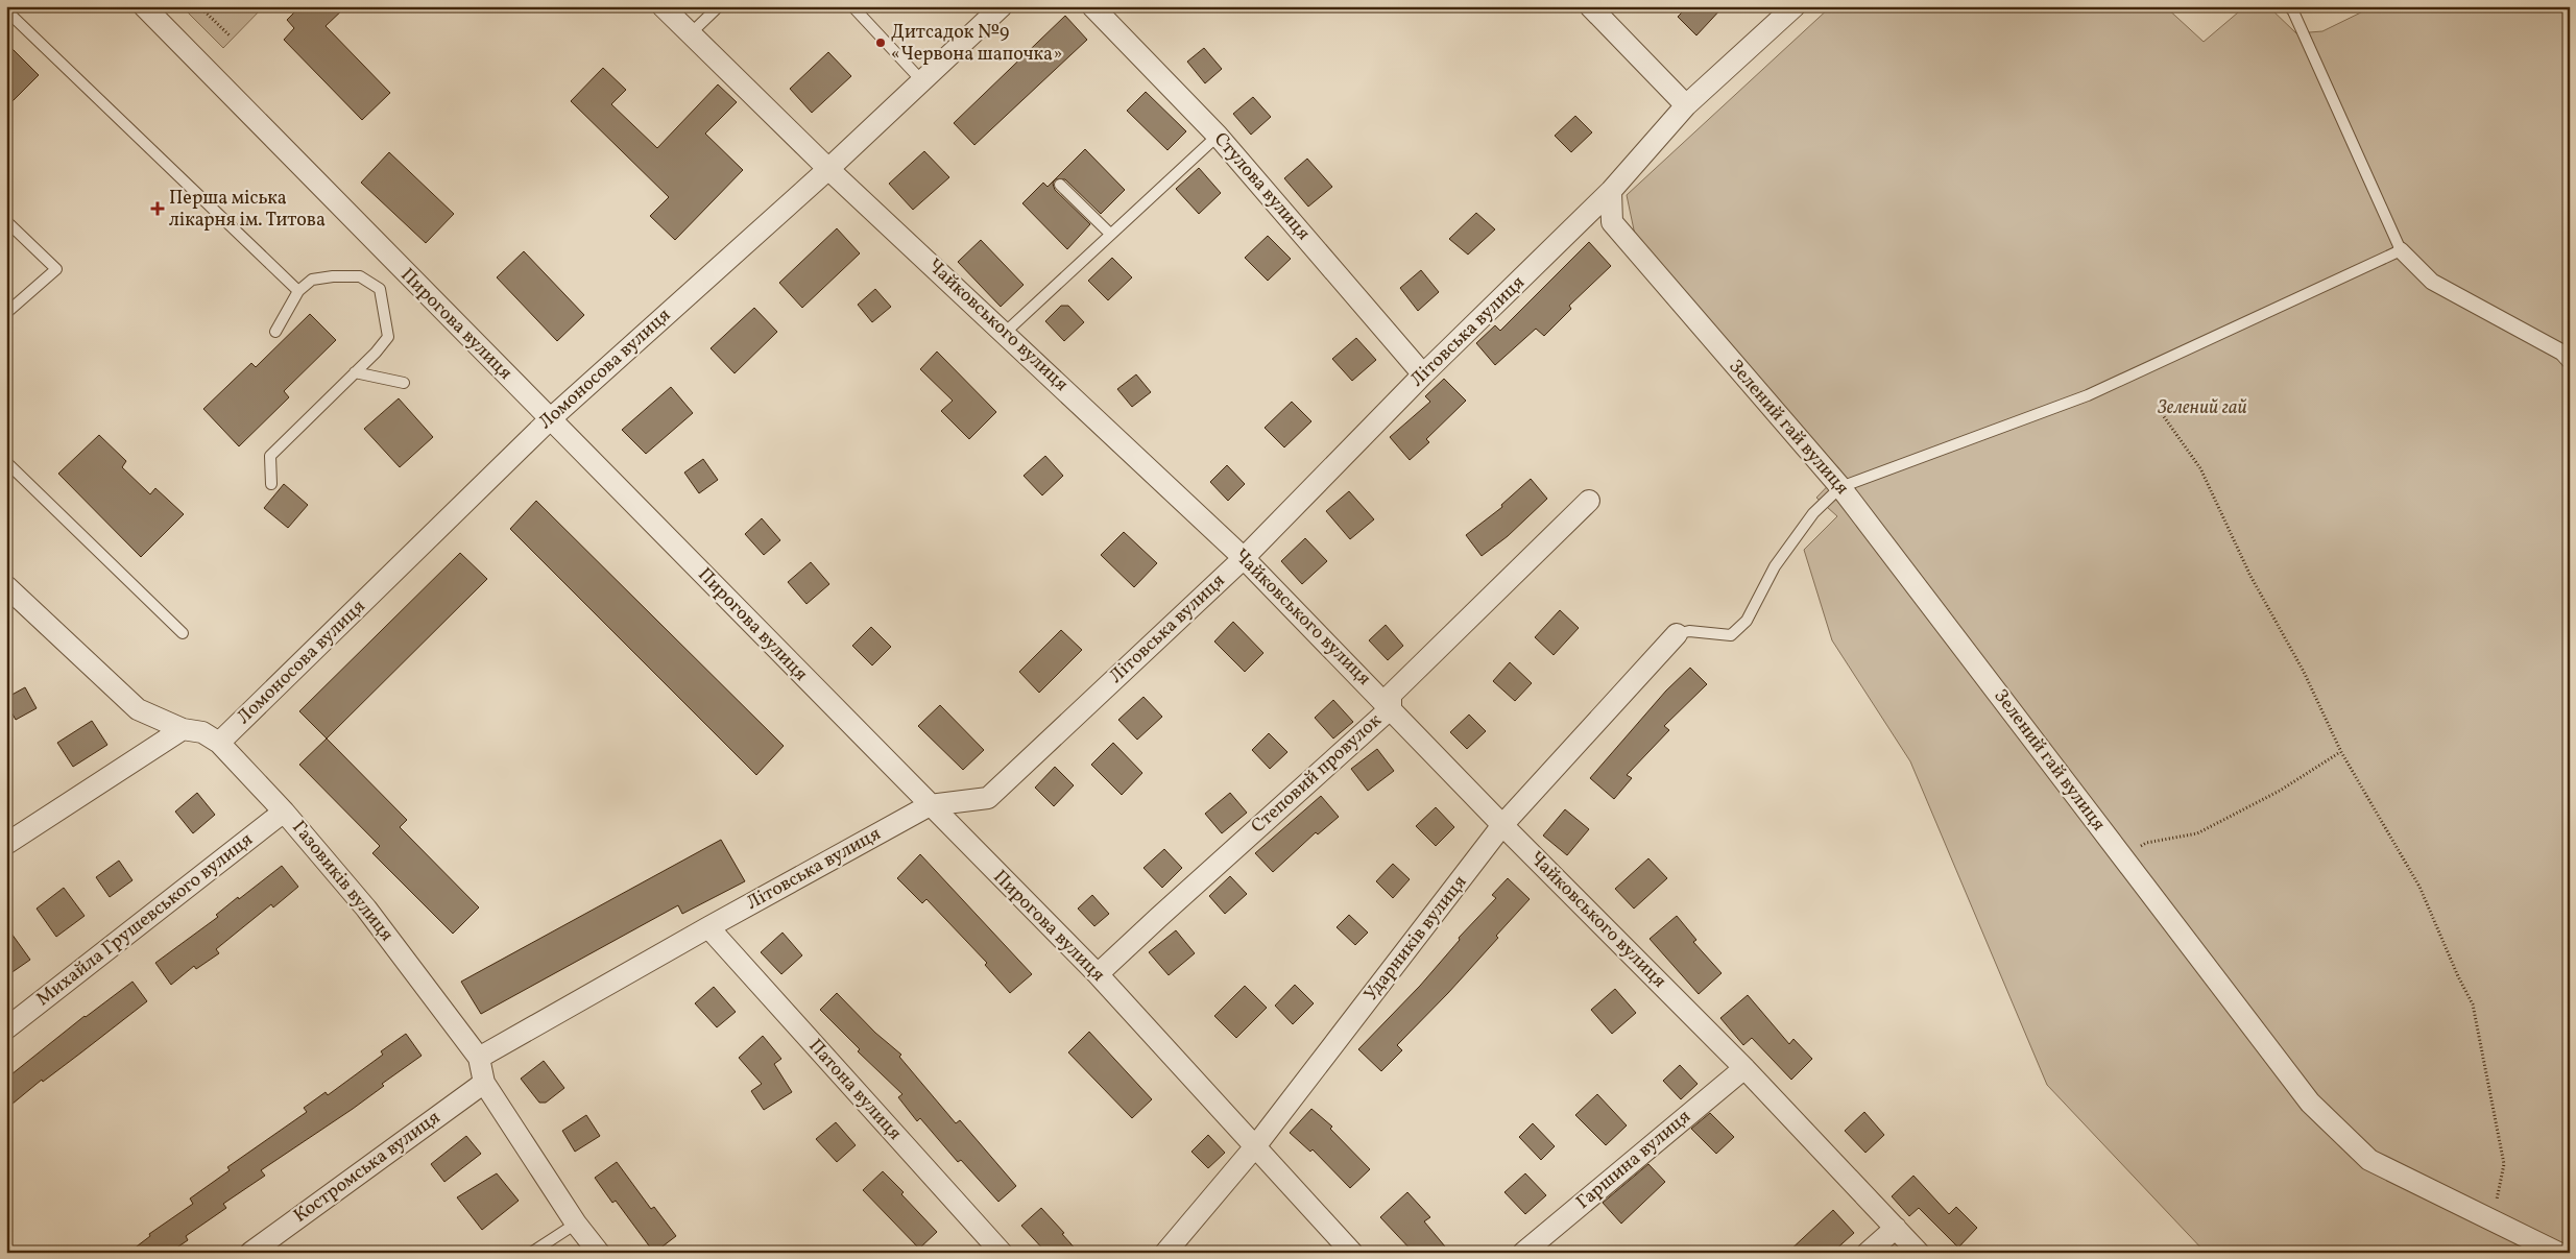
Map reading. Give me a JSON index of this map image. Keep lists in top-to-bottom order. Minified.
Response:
{"streets":{"street":["Стулова вулиця","Пирогова вулиця","Чайковського вулиця","Літовська вулиця","Ломоносова вулиця","Зелений гай вулиця","Степовий провулок","Газовиків вулиця","Михайла Грушевського вулиця","Ударників вулиця","Патона вулиця","Гаршина вулиця","Костромська вулиця"]},"crossings":[["Стулова вулиця","Літовська вулиця"],["Пирогова вулиця","Літовська вулиця"],["Пирогова вулиця","Ломоносова вулиця"],["Пирогова вулиця","Степовий провулок"],["Пирогова вулиця","Ударників вулиця"],["Чайковського вулиця","Літовська вулиця"],["Чайковського вулиця","Ломоносова вулиця"],["Чайковського вулиця","Степовий провулок"],["Чайковського вулиця","Ударників вулиця"],["Чайковського вулиця","Гаршина вулиця"],["Літовська вулиця","Зелений гай вулиця"],["Літовська вулиця","Газовиків вулиця"],["Літовська вулиця","Патона вулиця"],["Ломоносова вулиця","Газовиків вулиця"],["Газовиків вулиця","Михайла Грушевського вулиця"],["Газовиків вулиця","Костромська вулиця"]],"parks":["Зелений гай"],"places":{"other":["Дитсадок №9 «Червона шапочка»"],"health":["Перша міська лікарня ім. Титова"]}}
